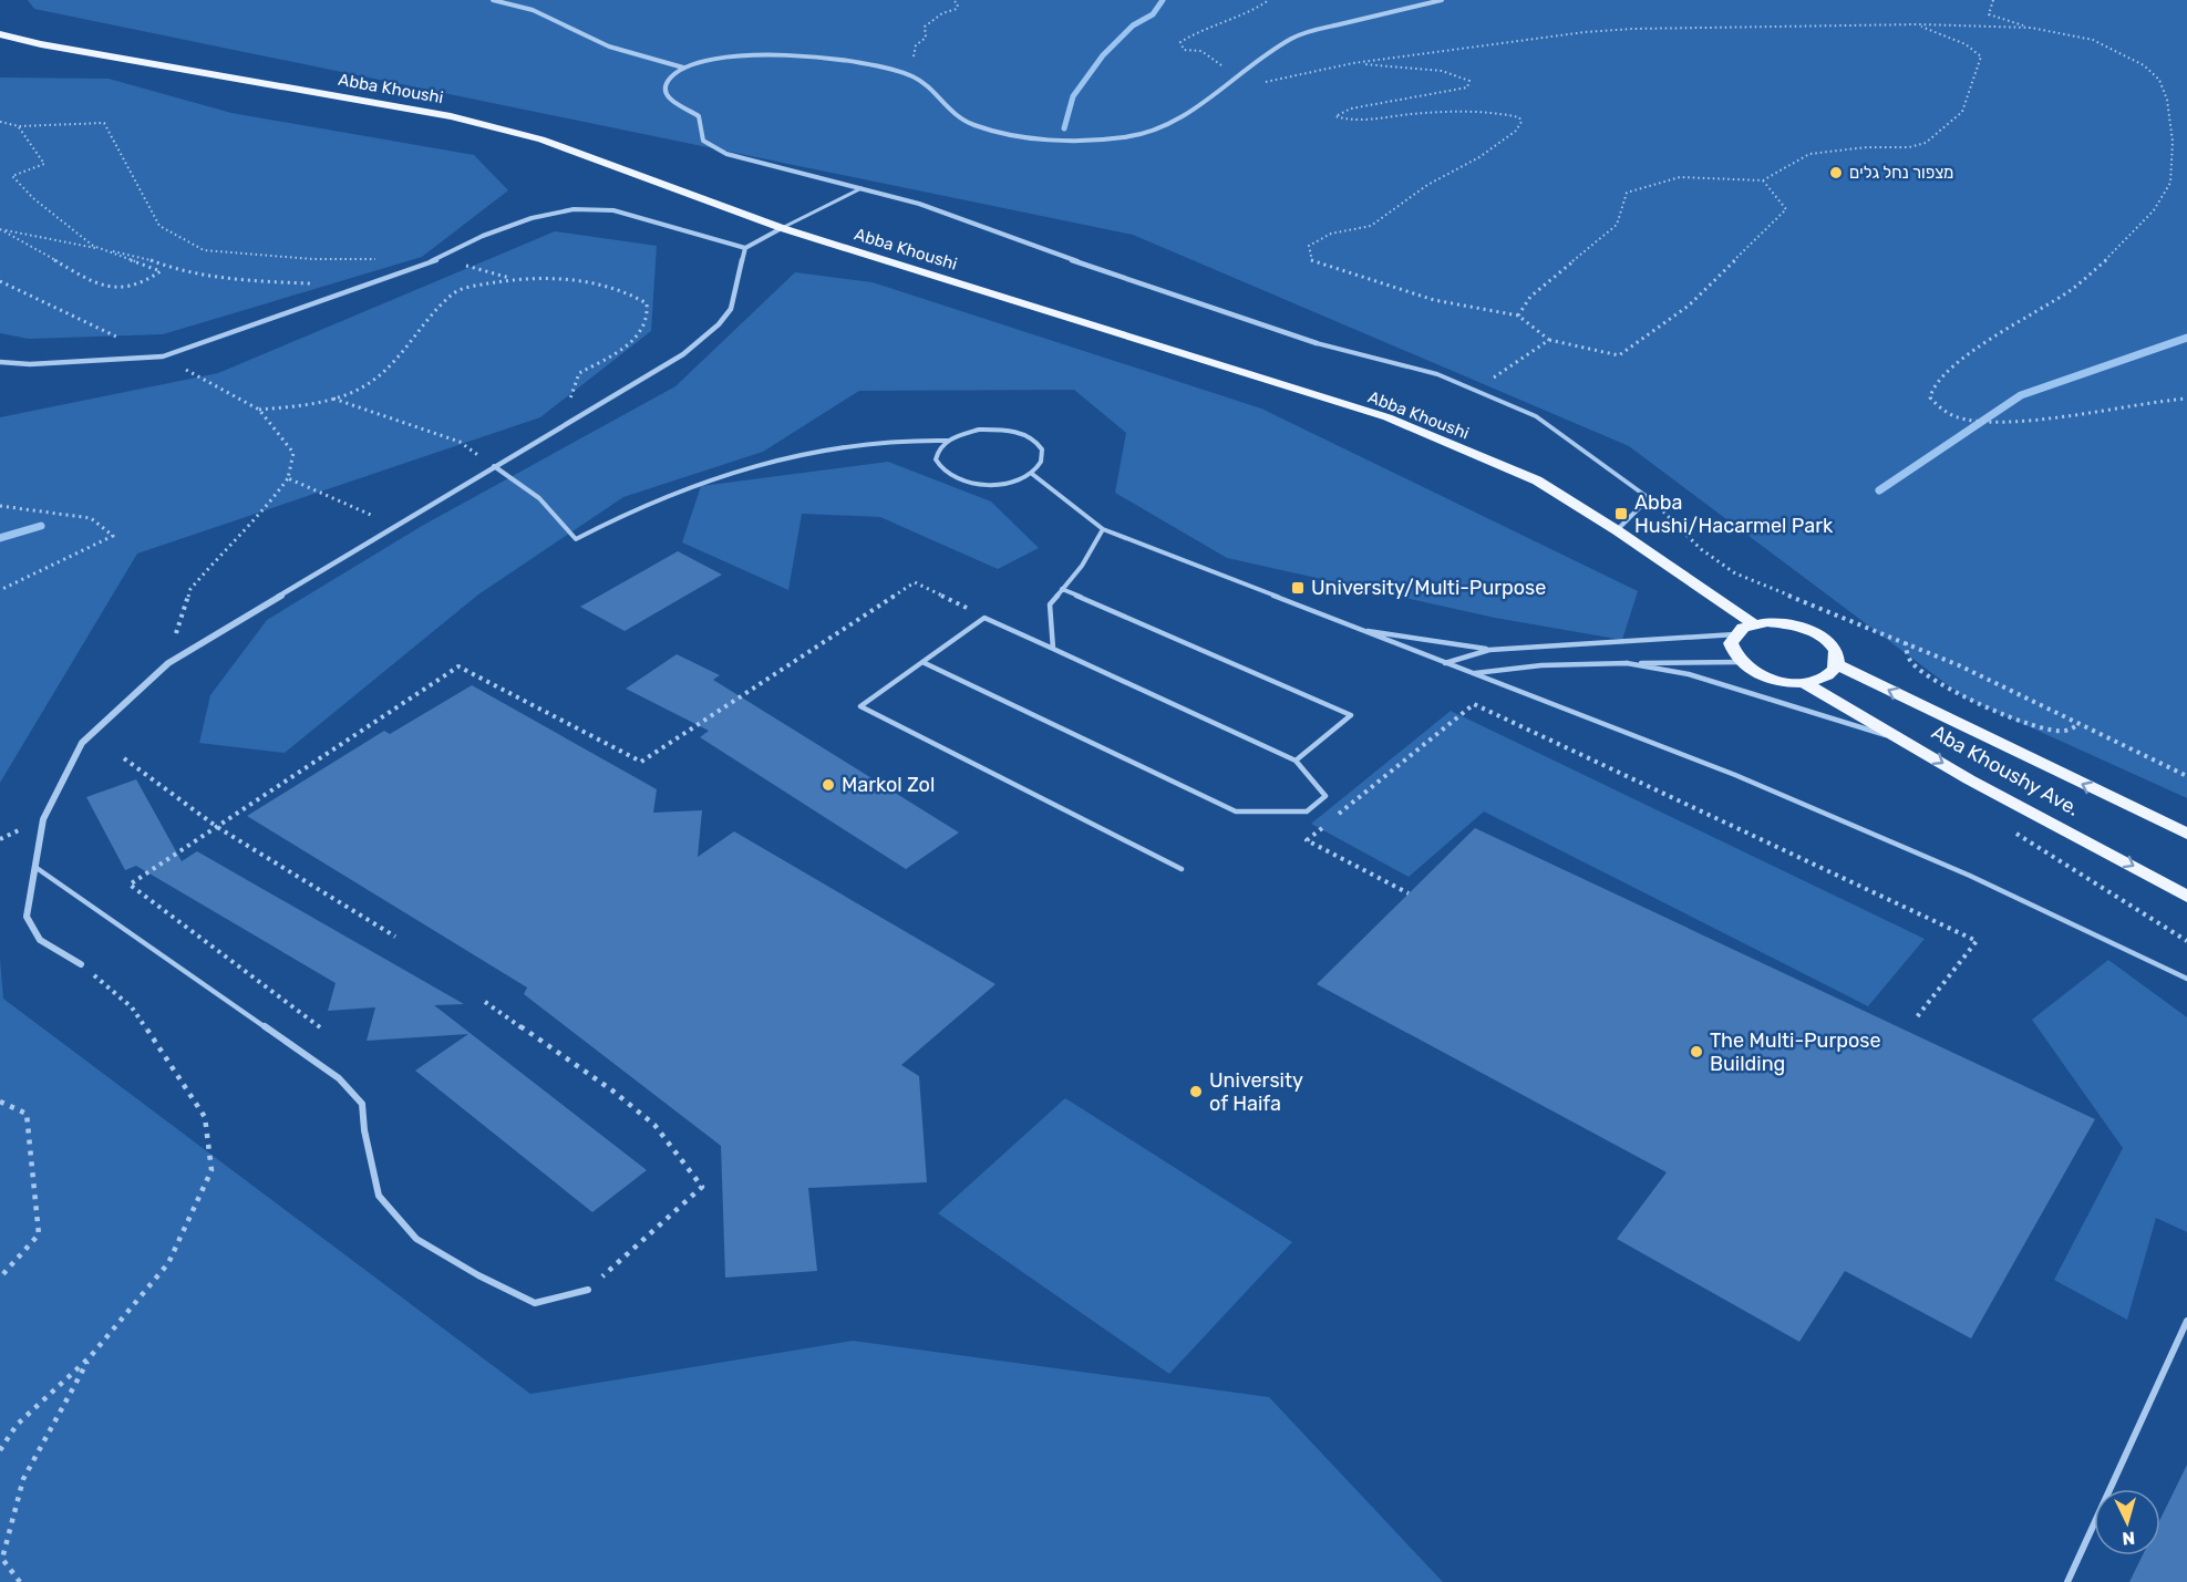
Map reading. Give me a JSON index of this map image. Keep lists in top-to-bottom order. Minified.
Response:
{"streets":{"main road":["Abba Khoushi","Aba Khoushy Ave."]},"places":{"other":["מצפור נחל גלים","Markol Zol","The Multi-Purpose Building","University of Haifa"],"transit":["Abba Hushi/Hacarmel Park","University/Multi-Purpose"]},"north":"bottom"}
